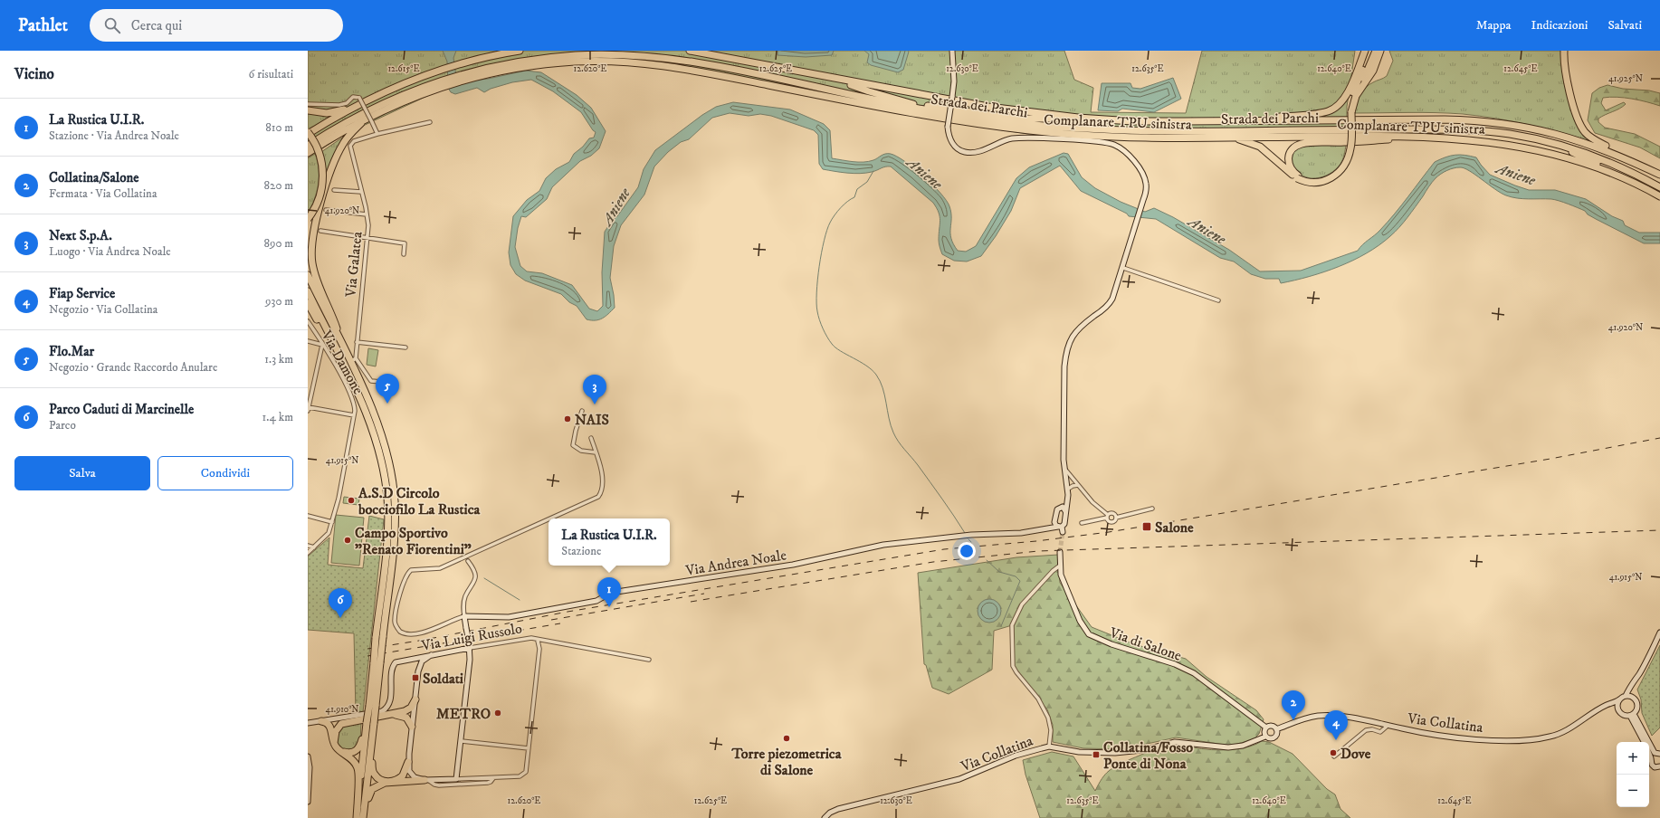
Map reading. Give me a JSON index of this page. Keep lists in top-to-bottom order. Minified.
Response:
{"streets":{"highway":["Strada dei Parchi","Complanare TPU sinistra"],"street":["Via Galatea","Via Damone","Via Andrea Noale","Via Luigi Russolo","Via di Salone","Via Collatina"]},"crossings":[["Strada dei Parchi","Complanare TPU sinistra"],["Via di Salone","Via Collatina"]],"water":["Aniene"],"places":{"other":["NAIS","A.S.D Circolo bocciofilo La Rustica","Campo Sportivo \"Renato Fiorentini\"","METRO","Torre piezometrica di Salone","Dove"],"transit":["Salone","Soldati","Collatina/Fosso Ponte di Nona"]},"page":{"header":"Pathlet","search":"Cerca qui","nav":["Mappa","Indicazioni","Salvati"],"heading":["Vicino","6 risultati"],"list":[{"mark":"1","name":"La Rustica U.I.R.","note":"Stazione · Via Andrea Noale","value":"810 m"},{"mark":"2","name":"Collatina/Salone","note":"Fermata · Via Collatina","value":"820 m"},{"mark":"3","name":"Next S.p.A.","note":"Luogo · Via Andrea Noale","value":"890 m"},{"mark":"4","name":"Fiap Service","note":"Negozio · Via Collatina","value":"930 m"},{"mark":"5","name":"Flo.Mar","note":"Negozio · Grande Raccordo Anulare","value":"1.3 km"},{"mark":"6","name":"Parco Caduti di Marcinelle","note":"Parco","value":"1.4 km"}],"pins":["5","3","1","6","2","4"],"buttons":["Salva","Condividi"],"popup":["La Rustica U.I.R.","Stazione"],"map_buttons":["+","−"]},"coordinates":["12.615°E","12.620°E","12.625°E","12.630°E","12.635°E","12.640°E","12.645°E","41.925°N","41.920°N","41.915°N","41.910°N"]}
